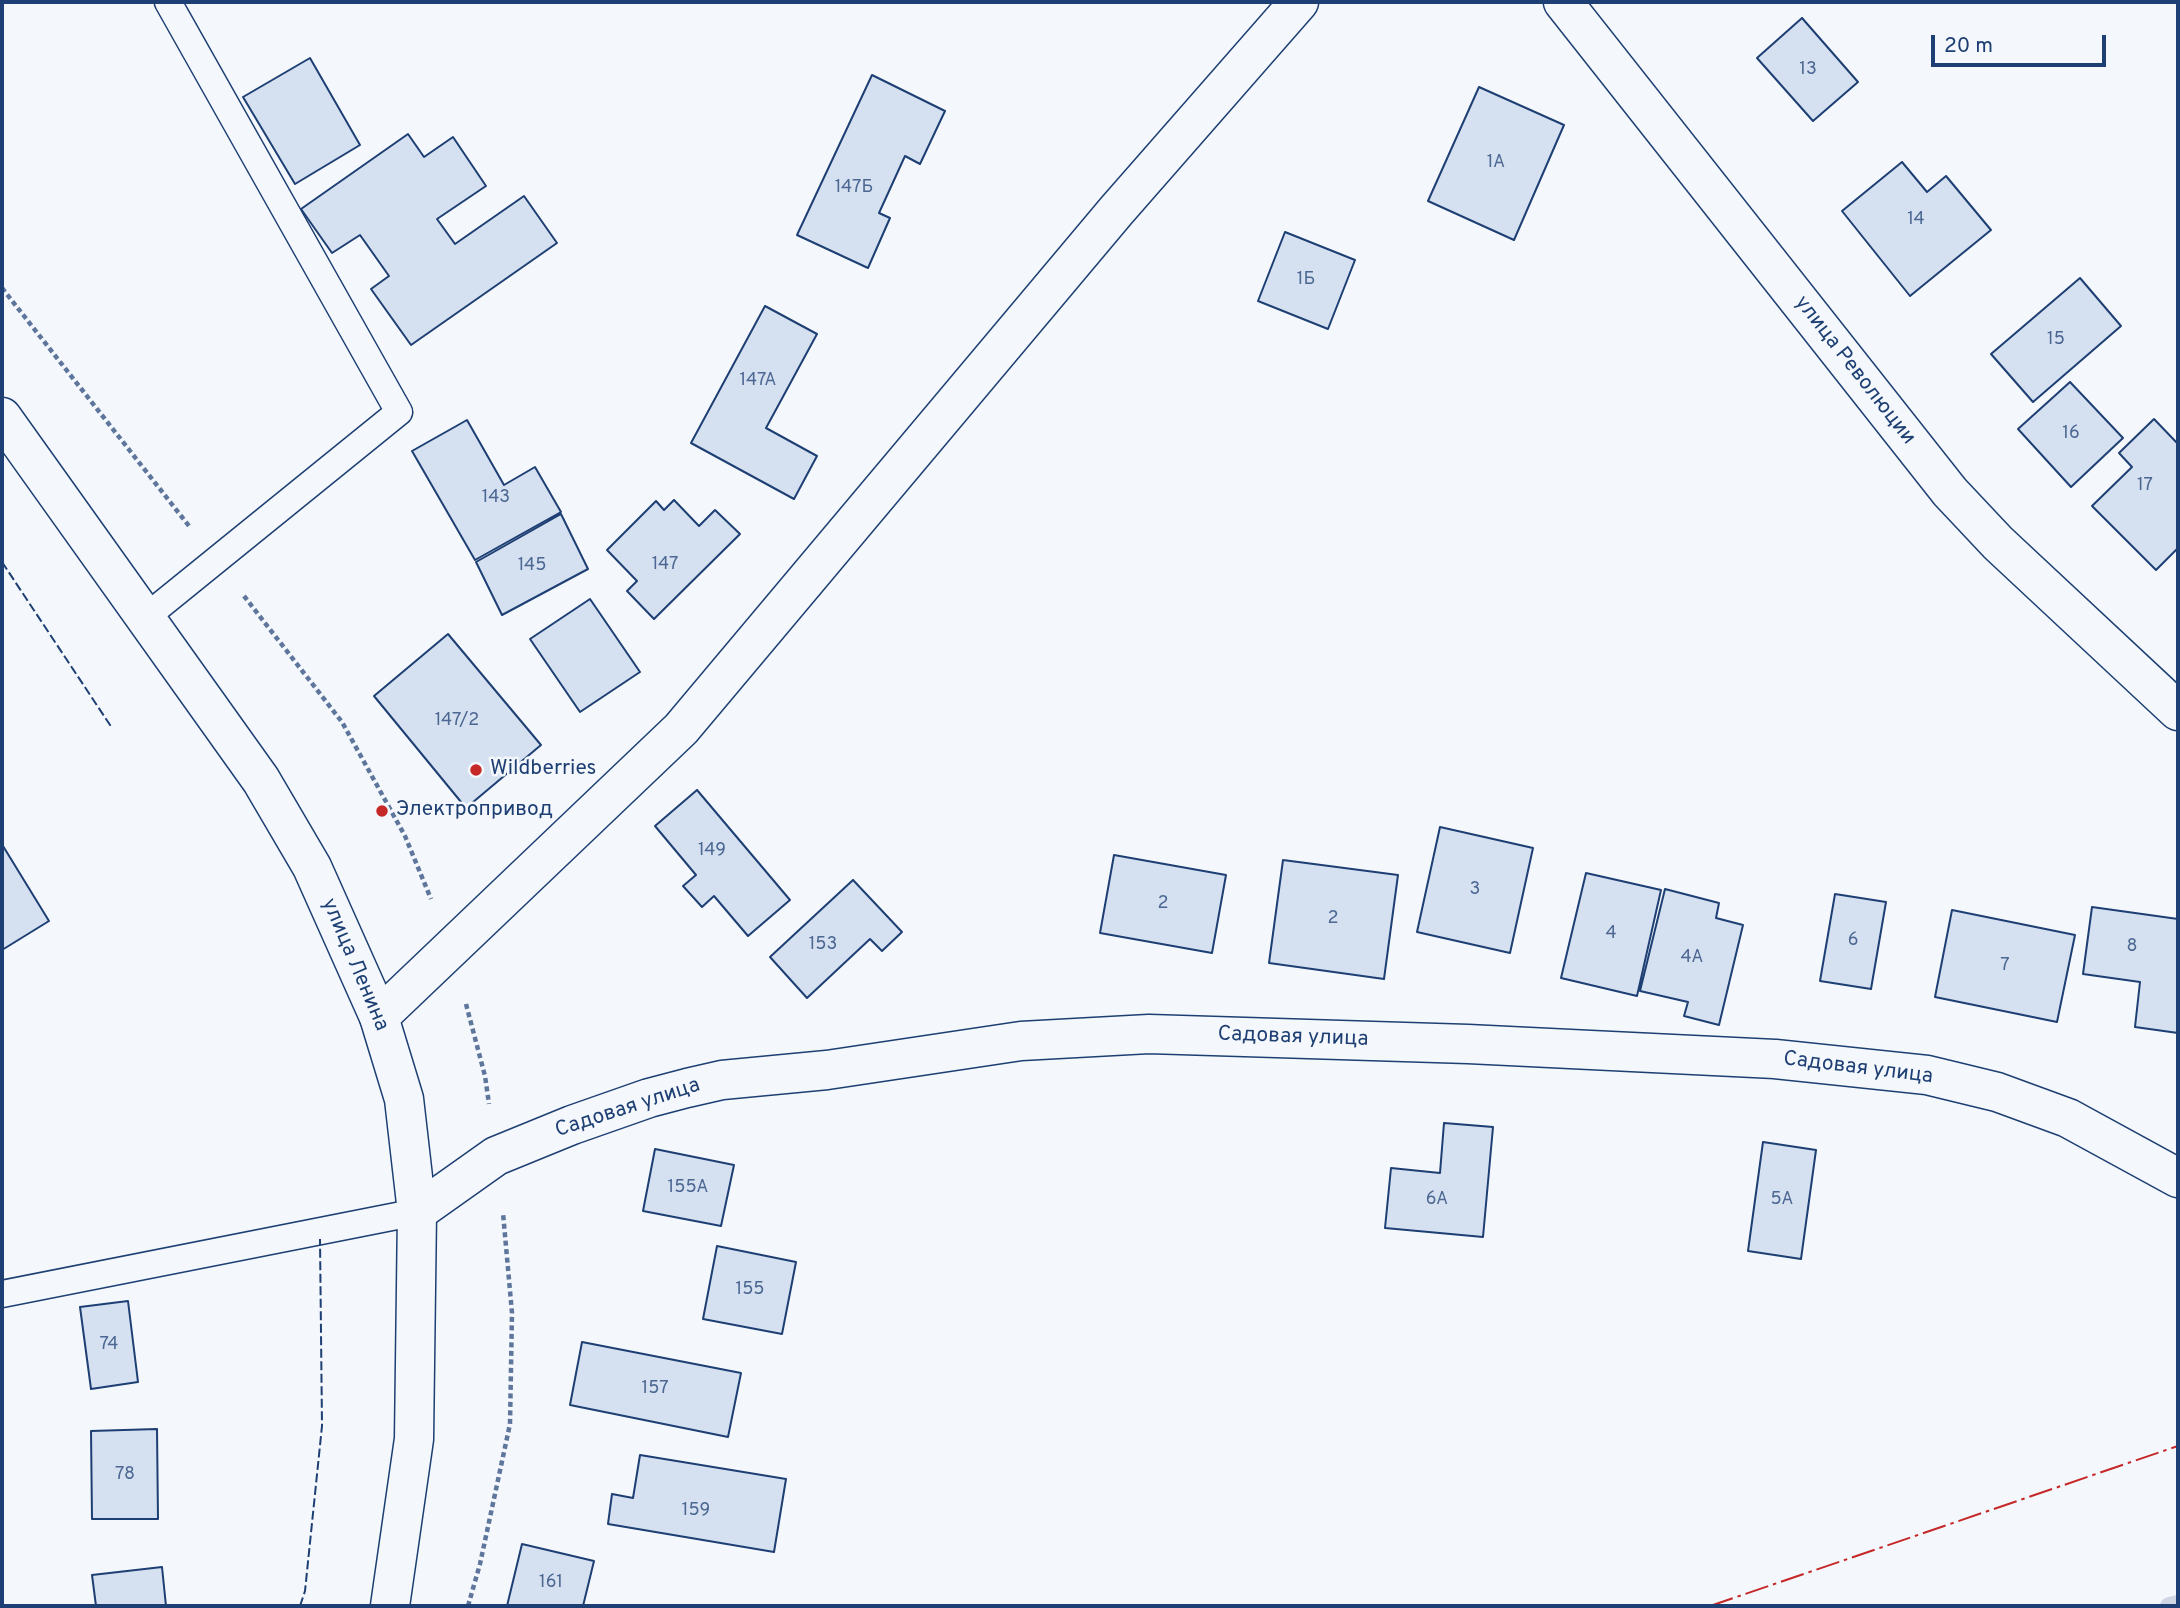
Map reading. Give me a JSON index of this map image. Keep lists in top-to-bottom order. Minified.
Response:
{"streets":{"street":["улица Революции","улица Ленина","Садовая улица"]},"crossings":[["улица Ленина","Садовая улица"]],"places":["Wildberries","Электропривод"],"house_numbers":["13","1А","147Б","14","1Б","15","147А","16","17","143","147","145","147/2","149","3","2","2","4","6","153","8","4А","7","155А","6А","5А","155","74","157","78","159","161"],"scale_bar":"20 m"}
